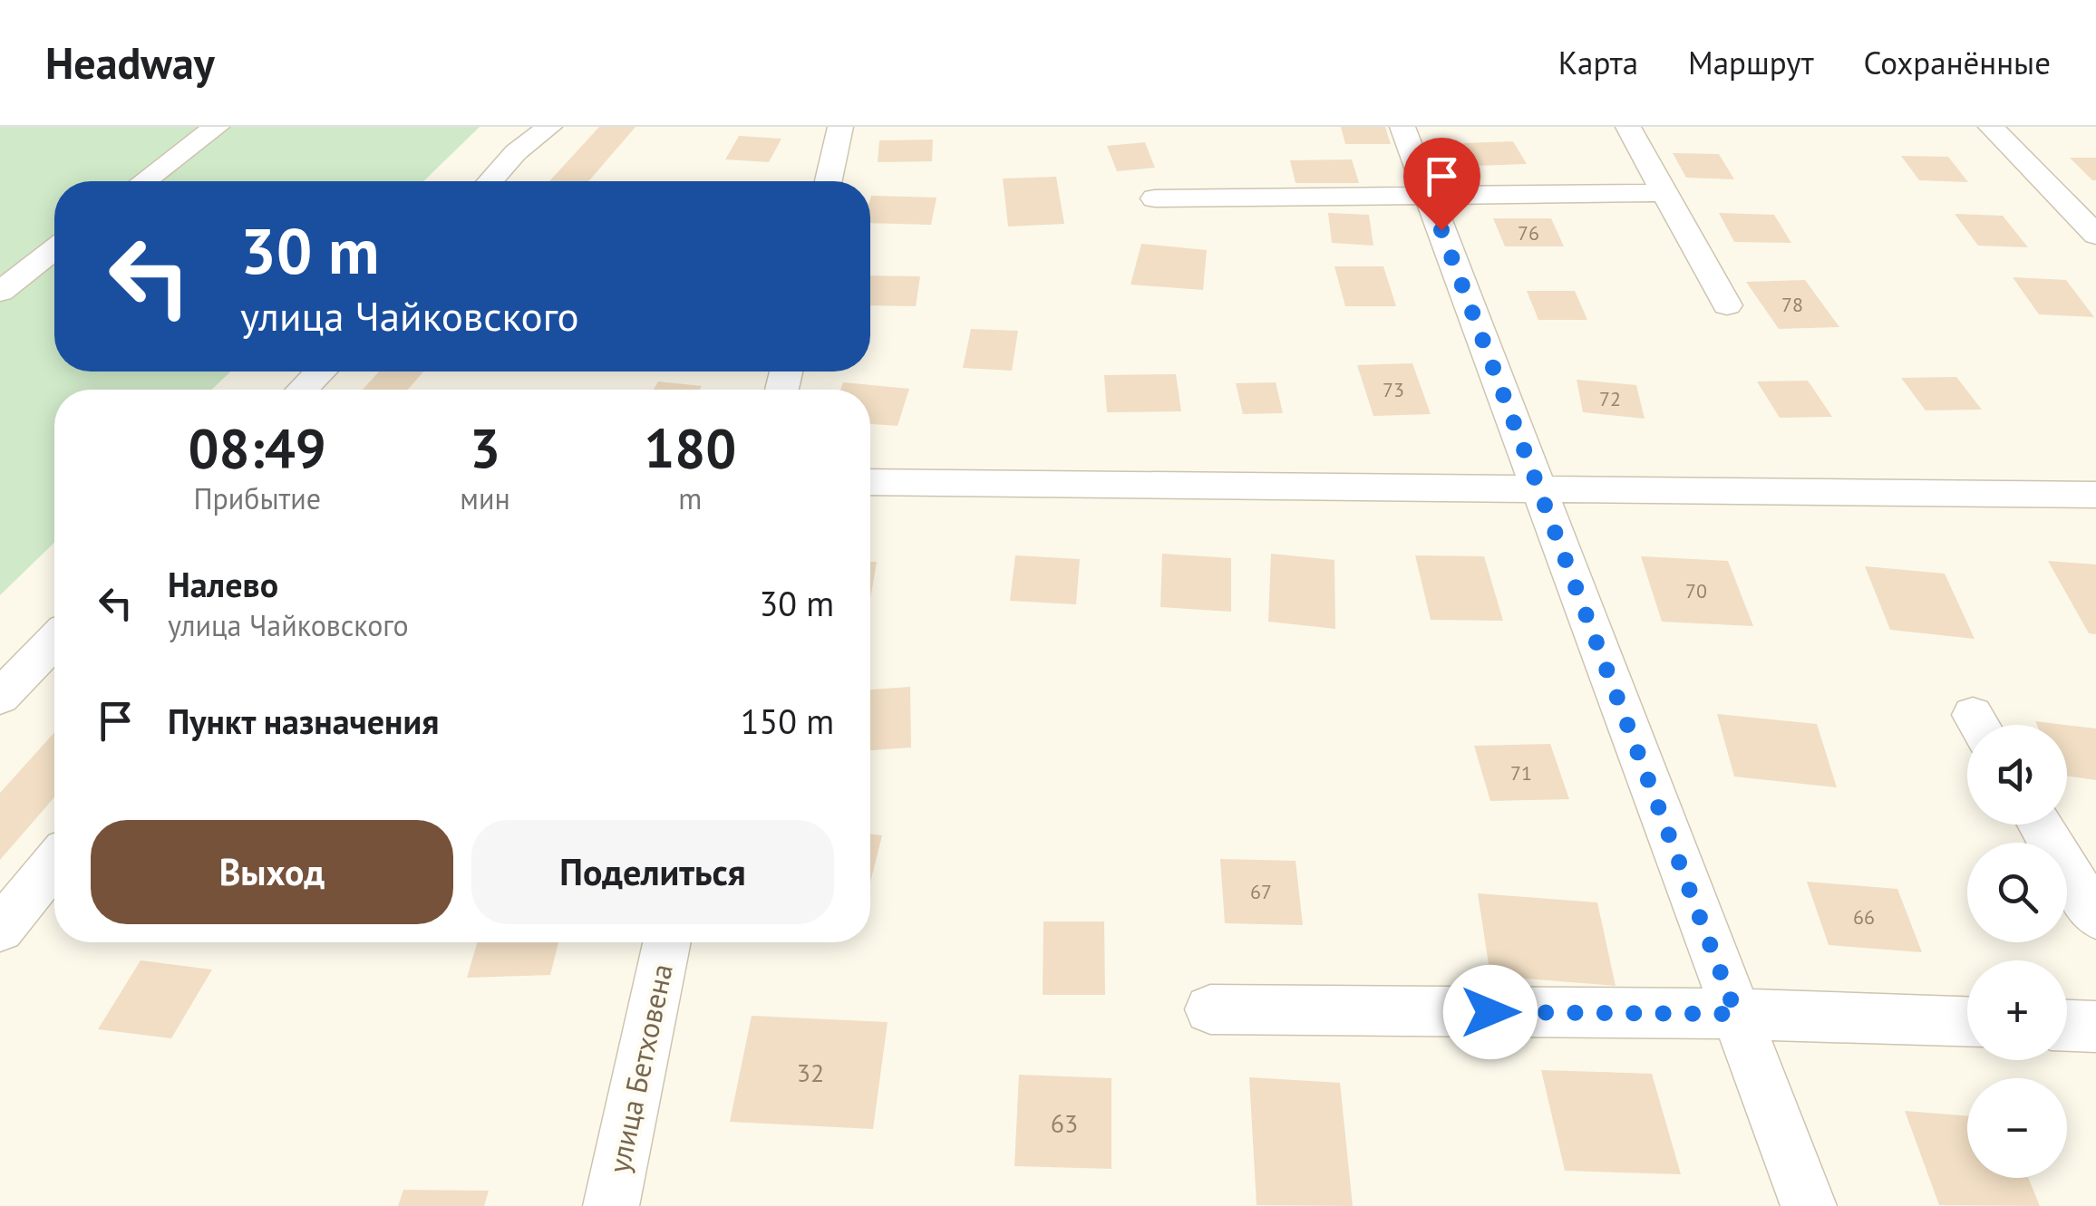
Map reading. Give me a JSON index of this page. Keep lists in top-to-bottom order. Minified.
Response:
{"streets":{"street":["улица Бетховена"]},"house_numbers":["76","78","73","72","70","71","67","66","32","63"],"page":{"header":"Headway","nav":["Карта","Маршрут","Сохранённые"],"turn":["30 m","улица Чайковского"],"eta":["08:49","Прибытие","3","мин","180","m"],"list":[{"name":"Налево","note":"улица Чайковского","value":"30 m"},{"name":"Пункт назначения","value":"150 m"}],"map_buttons":["+","−"],"buttons":["Выход","Поделиться"]}}
